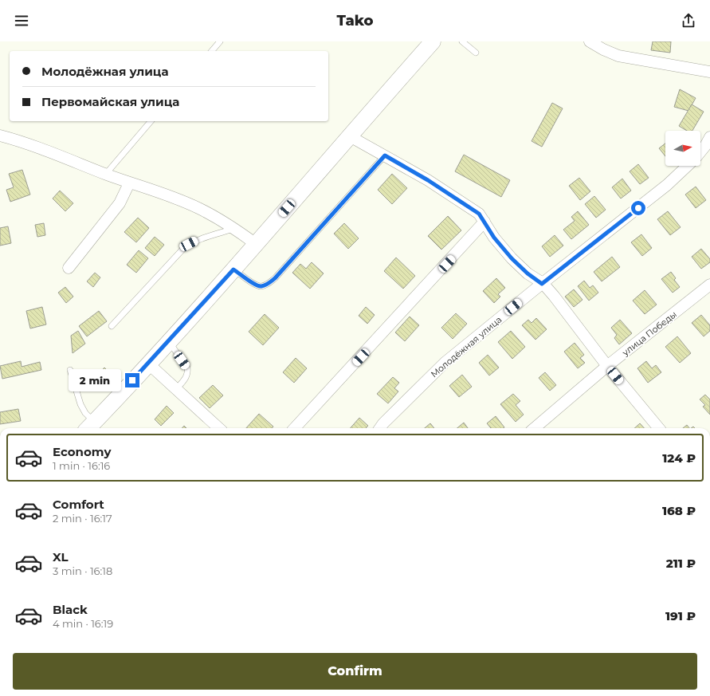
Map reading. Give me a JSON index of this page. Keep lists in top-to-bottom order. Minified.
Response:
{"streets":{"street":["улица Победы","Молодёжная улица"]},"north":"right","page":{"header":"Tako","banner":["Молодёжная улица","Первомайская улица"],"bubble":"2 min","list":[{"name":"Economy","note":"1 min · 16:16","value":"124 ₽"},{"name":"Comfort","note":"2 min · 16:17","value":"168 ₽"},{"name":"XL","note":"3 min · 16:18","value":"211 ₽"},{"name":"Black","note":"4 min · 16:19","value":"191 ₽"}],"buttons":"Confirm"}}
